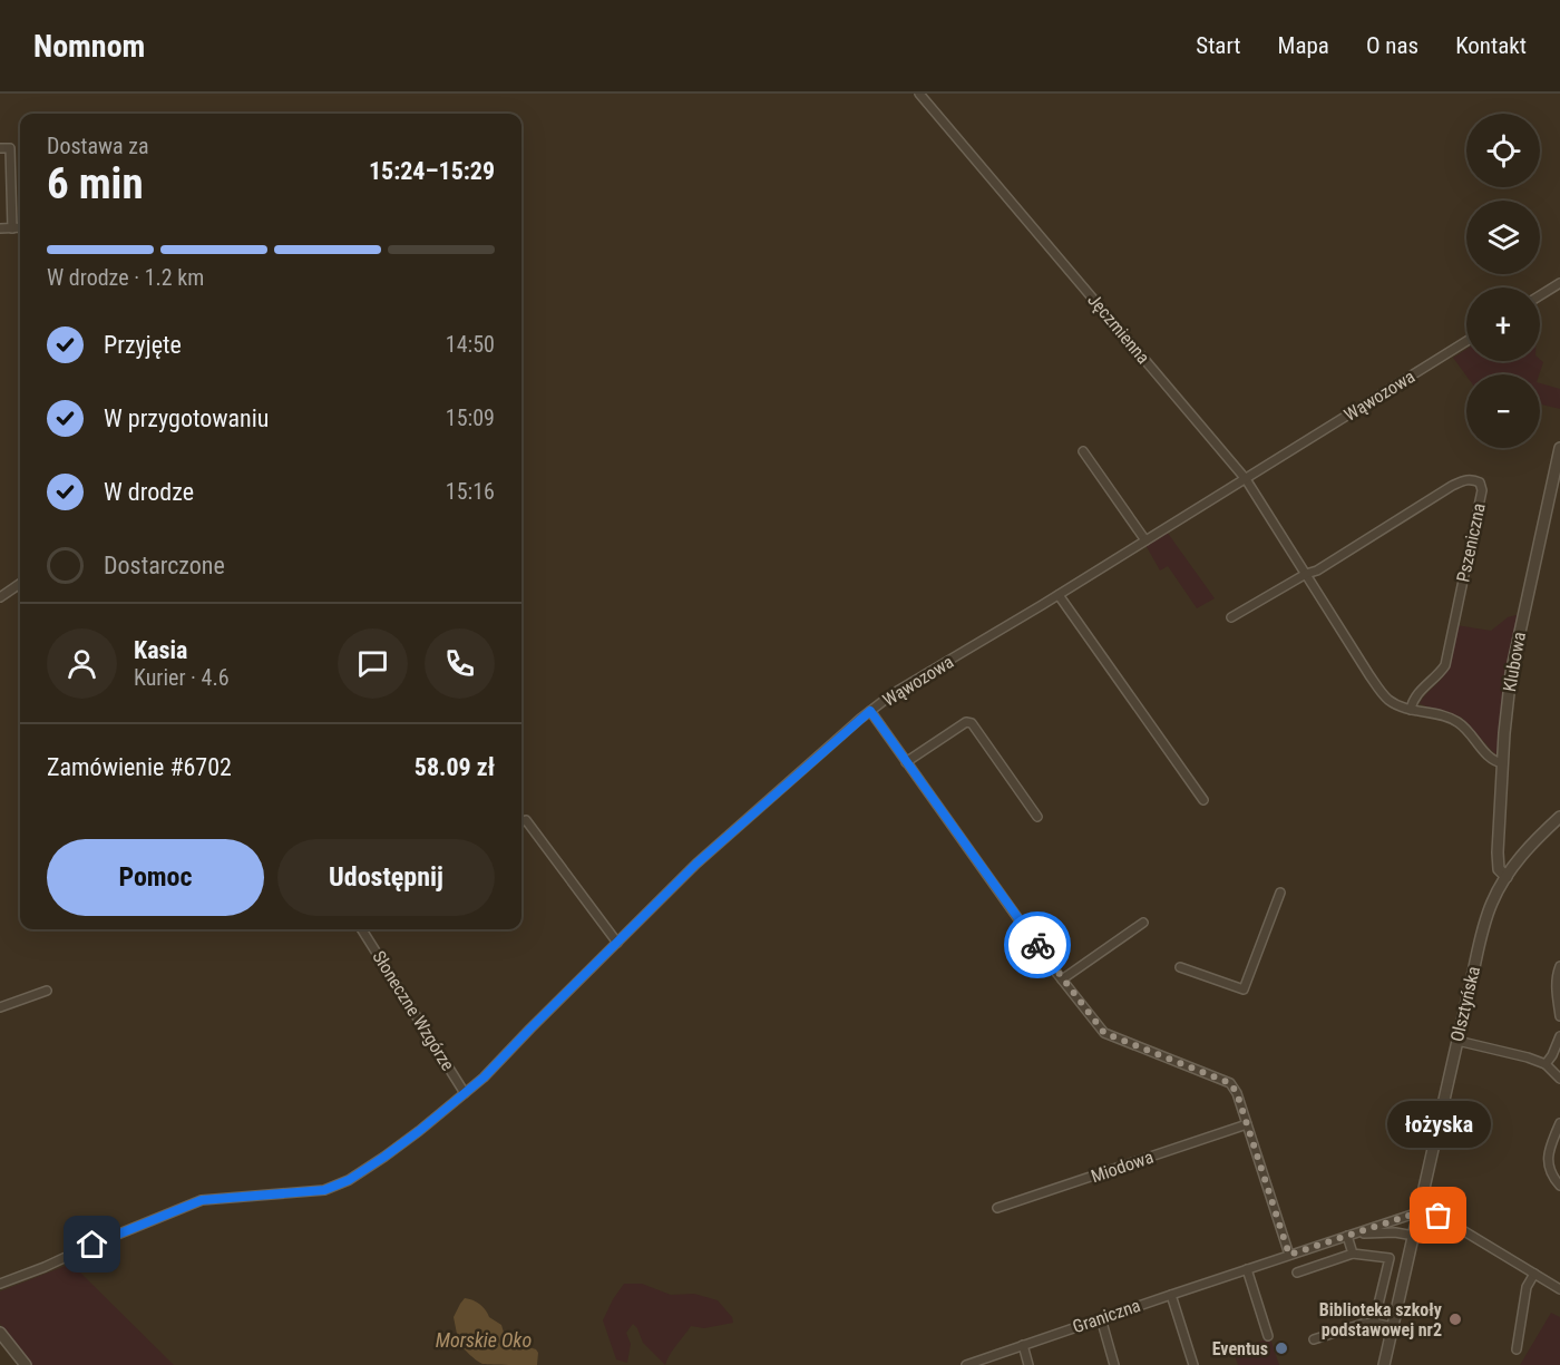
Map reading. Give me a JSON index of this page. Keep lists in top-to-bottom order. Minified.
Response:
{"streets":{"street":["Jęczmienna","Wąwozowa","Pszeniczna","Klubowa","Olsztyńska","Słoneczne Wzgórze","Miodowa","Graniczna"]},"crossings":[["Jęczmienna","Wąwozowa"],["Jęczmienna","Pszeniczna"],["Jęczmienna","Klubowa"],["Wąwozowa","Słoneczne Wzgórze"],["Klubowa","Olsztyńska"],["Olsztyńska","Graniczna"]],"water":["Morskie Oko"],"places":["łożyska","Biblioteka szkoły podstawowej nr2","Eventus"],"page":{"header":"Nomnom","nav":["Start","Mapa","O nas","Kontakt"],"map_buttons":["+","−"],"heading":["6 min","Dostawa za","15:24–15:29"],"panel":["Kasia","Kurier · 4.6","Zamówienie #6702","58.09 zł"],"bar":"W drodze · 1.2 km","list":[["Przyjęte","14:50"],["W przygotowaniu","15:09"],["W drodze","15:16"],"Dostarczone"],"buttons":["Pomoc","Udostępnij"],"bubble":"łożyska"}}
